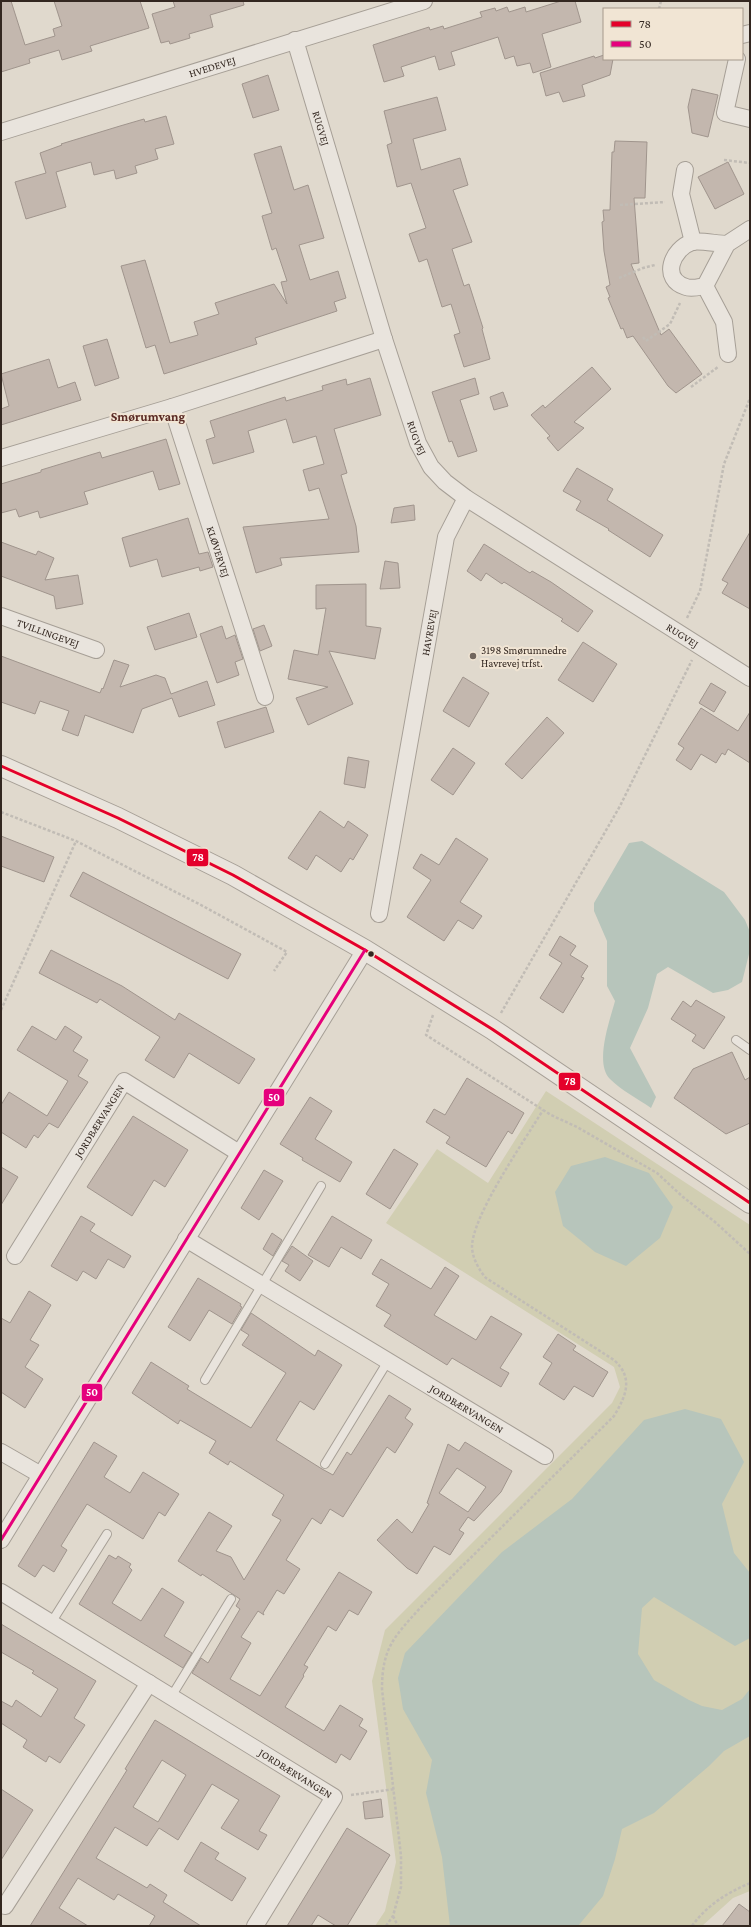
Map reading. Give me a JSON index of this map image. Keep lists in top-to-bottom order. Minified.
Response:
{"streets":{"street":["HVEDEVEJ","RUGVEJ","KLØVERVEJ","TVILLINGEVEJ","HAVREVEJ","JORDBÆRVANGEN"]},"crossings":[["HVEDEVEJ","RUGVEJ"],["RUGVEJ","HAVREVEJ"]],"districts":["Smørumvang"],"places":["3198 Smørumnedre Havrevej trfst."],"lines":["transit line 78","transit line 50"],"legend":["78","50"]}
